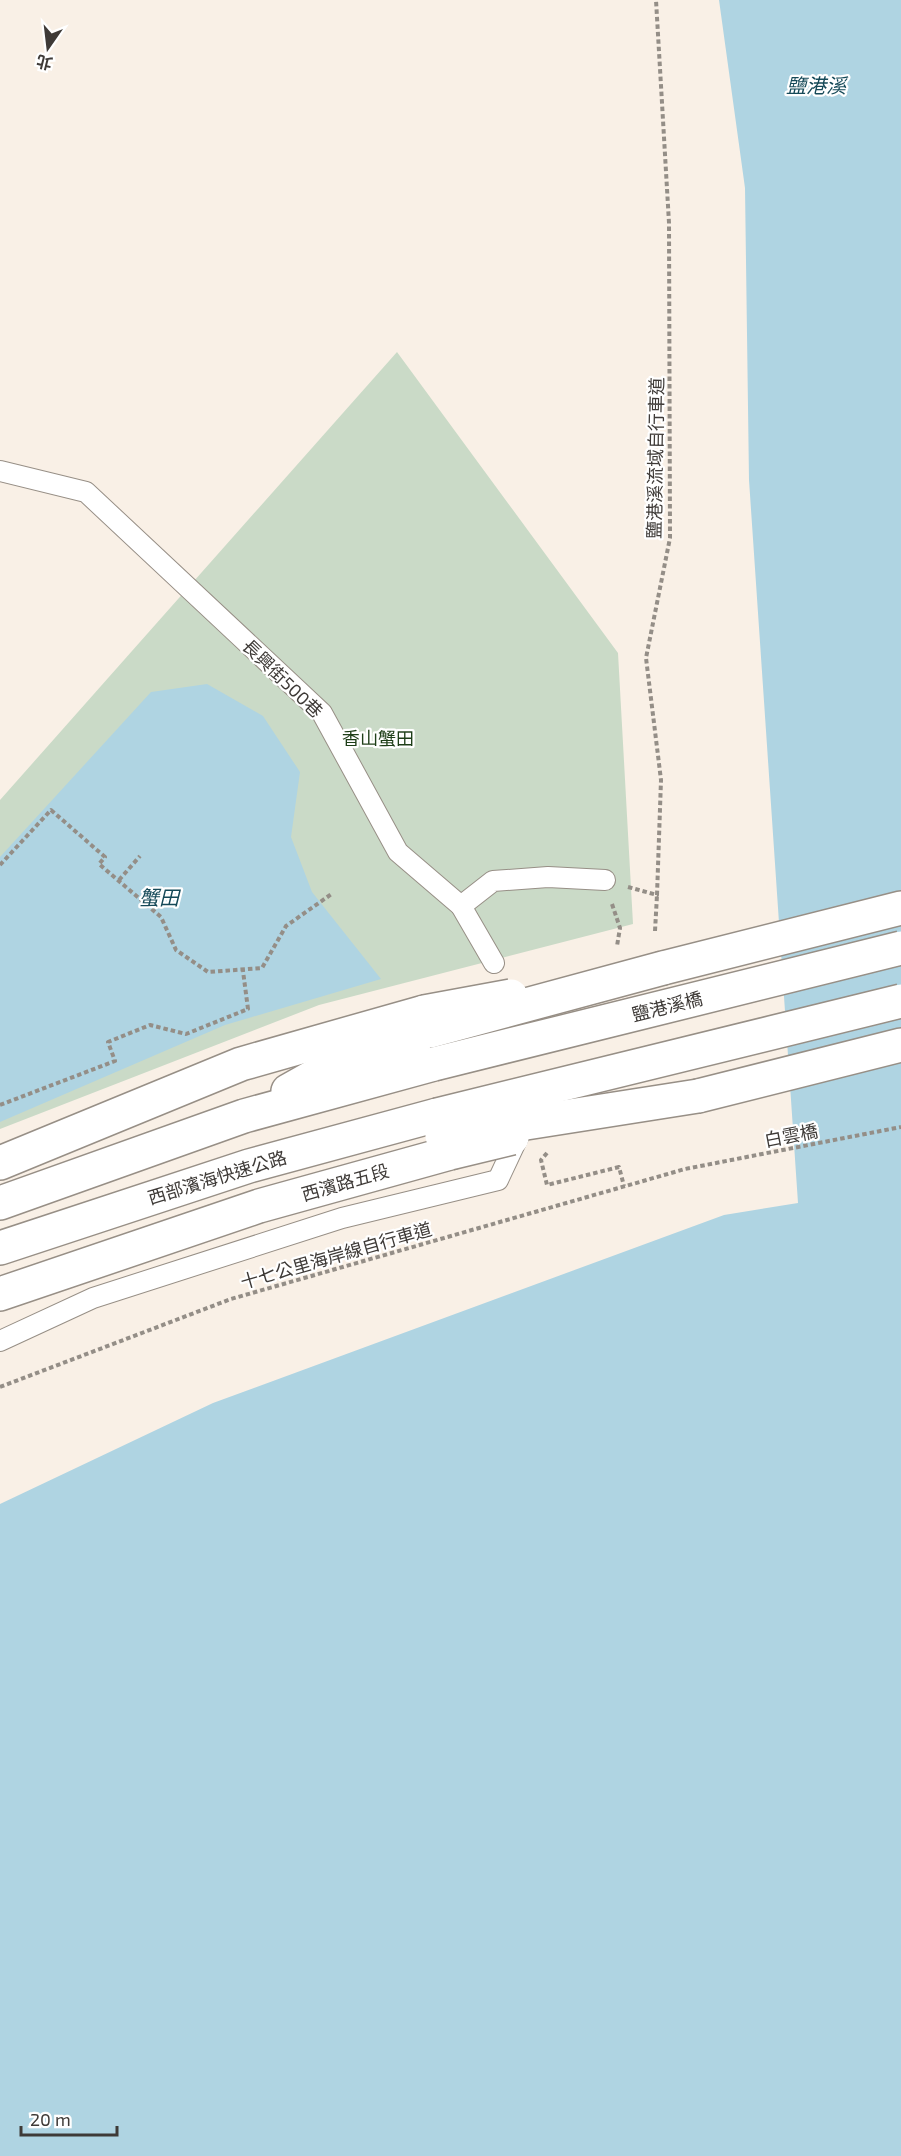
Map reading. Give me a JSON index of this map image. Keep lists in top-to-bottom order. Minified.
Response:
{"streets":{"main road":["鹽港溪橋","西部濱海快速公路","西濱路五段"],"lane":["長興街500巷"],"path":["鹽港溪流域自行車道","白雲橋","十七公里海岸線自行車道"]},"crossings":[["白雲橋","十七公里海岸線自行車道"],["西部濱海快速公路","西濱路五段"]],"water":["鹽港溪","蟹田"],"parks":["香山蟹田"],"scale_bar":"20 m","north":"bottom"}
